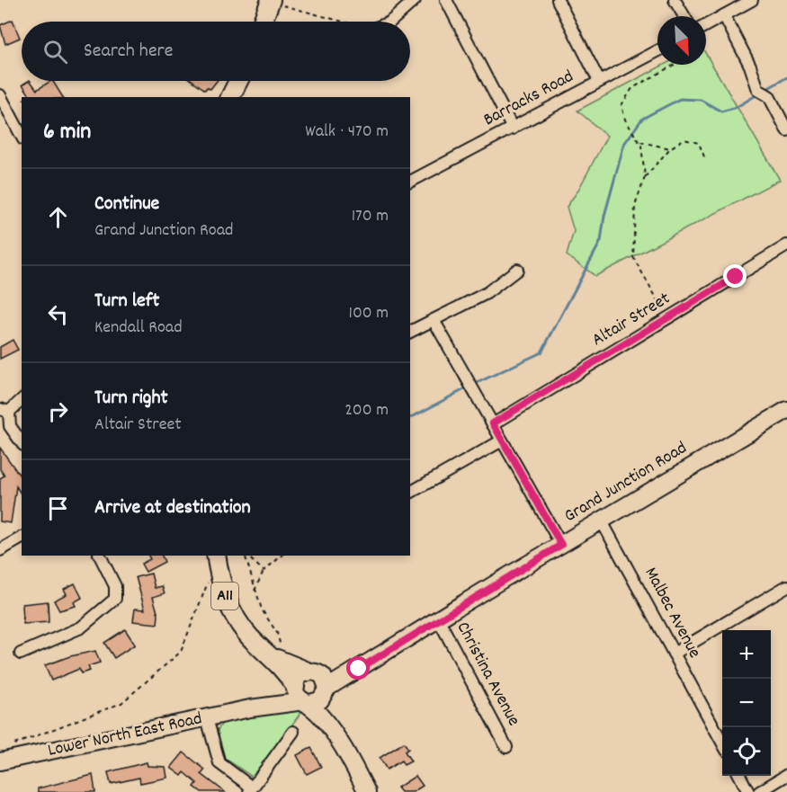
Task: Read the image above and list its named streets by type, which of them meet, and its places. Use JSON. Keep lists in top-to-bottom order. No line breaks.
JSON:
{"streets":{"main road":["Grand Junction Road","A11","Lower North East Road"],"street":["Barracks Road","Altair Street","Malbec Avenue","Christina Avenue"]},"crossings":[["Grand Junction Road","A11"],["Grand Junction Road","Malbec Avenue"],["Grand Junction Road","Christina Avenue"],["A11","Lower North East Road"]],"north":"bottom right","page":{"search":"Search here","heading":["6 min","Walk · 470 m"],"list":[["Continue","Grand Junction Road","170 m"],["Turn left","Kendall Road","100 m"],["Turn right","Altair Street","200 m"],"Arrive at destination"],"map_buttons":["+","−"]}}
